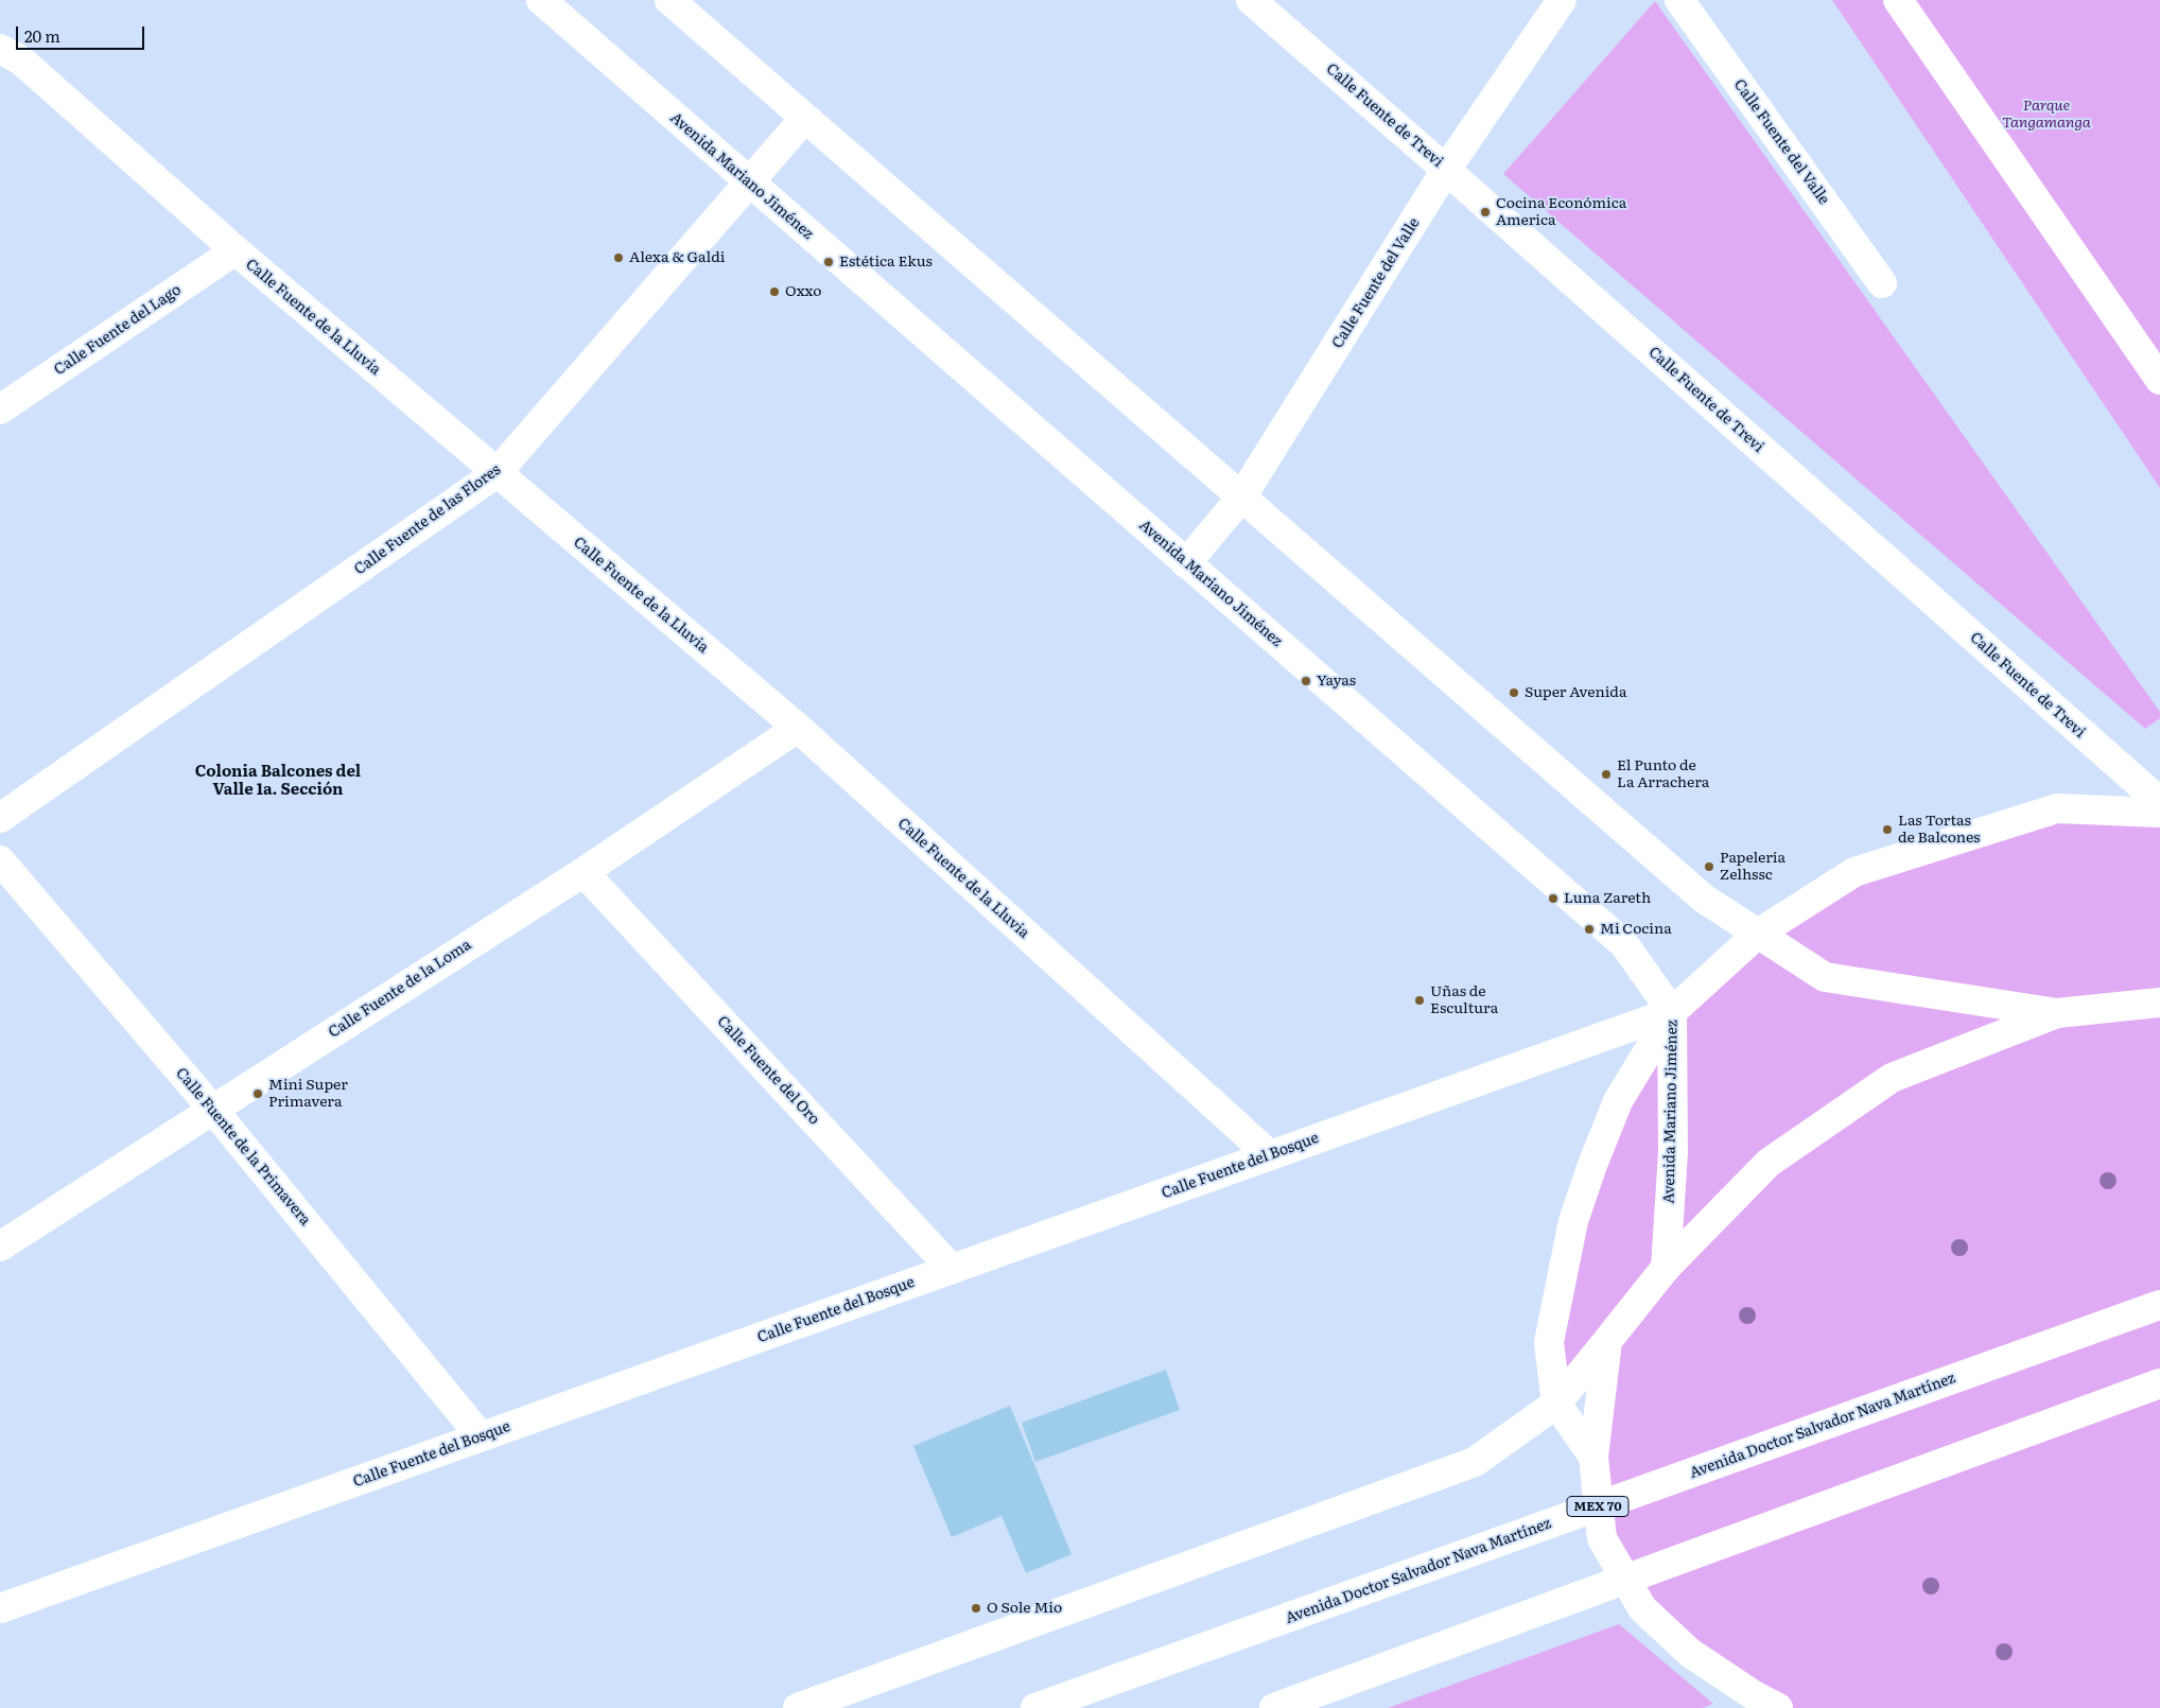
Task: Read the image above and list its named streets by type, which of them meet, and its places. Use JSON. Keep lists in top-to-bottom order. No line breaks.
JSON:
{"streets":{"main road":["Calle Fuente de Trevi","Calle Fuente del Valle","Avenida Mariano Jiménez","Calle Fuente de la Lluvia","Calle Fuente del Lago","Calle Fuente de las Flores","Calle Fuente de la Loma","Calle Fuente del Oro","Calle Fuente de la Primavera","Calle Fuente del Bosque","Avenida Doctor Salvador Nava Martínez","MEX 70"]},"crossings":[["Calle Fuente de Trevi","Calle Fuente del Valle"],["Calle Fuente del Valle","Avenida Mariano Jiménez"],["Avenida Mariano Jiménez","Calle Fuente de las Flores"],["Avenida Mariano Jiménez","Calle Fuente del Bosque"],["Calle Fuente de la Lluvia","Calle Fuente del Lago"],["Calle Fuente de la Lluvia","Calle Fuente de las Flores"],["Calle Fuente de la Lluvia","Calle Fuente de la Loma"],["Calle Fuente de la Lluvia","Calle Fuente del Bosque"],["Calle Fuente de la Loma","Calle Fuente del Oro"],["Calle Fuente de la Loma","Calle Fuente de la Primavera"],["Calle Fuente del Oro","Calle Fuente del Bosque"],["Calle Fuente de la Primavera","Calle Fuente del Bosque"]],"districts":["Colonia Balcones del Valle 1a. Sección"],"parks":["Parque Tangamanga"],"places":["Cocina Económica America","Alexa & Galdi","Estética Ekus","Oxxo","Yayas","Super Avenida","El Punto de La Arrachera","Las Tortas de Balcones","Papelería Zelhssc","Luna Zareth","Mi Cocina","Uñas de Escultura","Mini Super Primavera","O Sole Mio"],"scale_bar":"20 m"}
